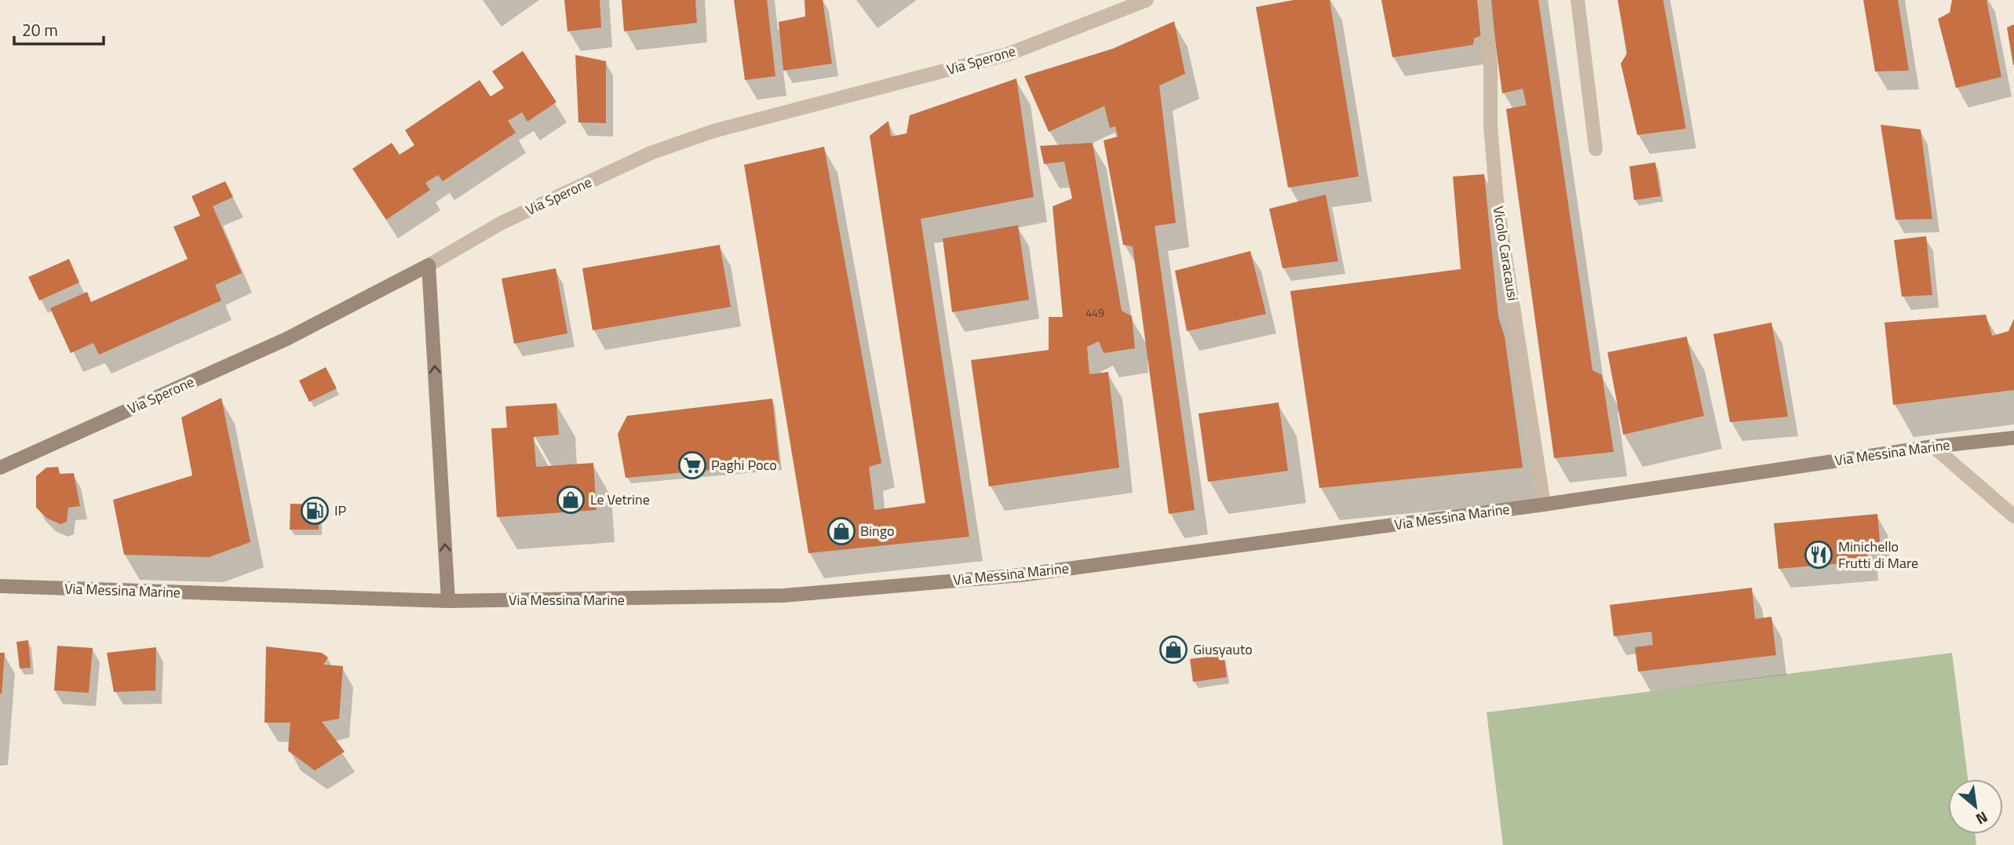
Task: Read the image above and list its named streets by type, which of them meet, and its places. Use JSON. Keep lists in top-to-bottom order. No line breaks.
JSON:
{"streets":{"main road":["Via Sperone","Via Messina Marine"],"street":["Vicolo Caracausi"]},"crossings":[["Vicolo Caracausi","Via Messina Marine"]],"places":{"supermarket":["Paghi Poco"],"shop":["Le Vetrine","Bingo","Giusyauto"],"fuel station":["IP"],"restaurant":["Minichello Frutti di Mare"]},"house_numbers":["449"],"scale_bar":"20 m","north":"bottom right"}
